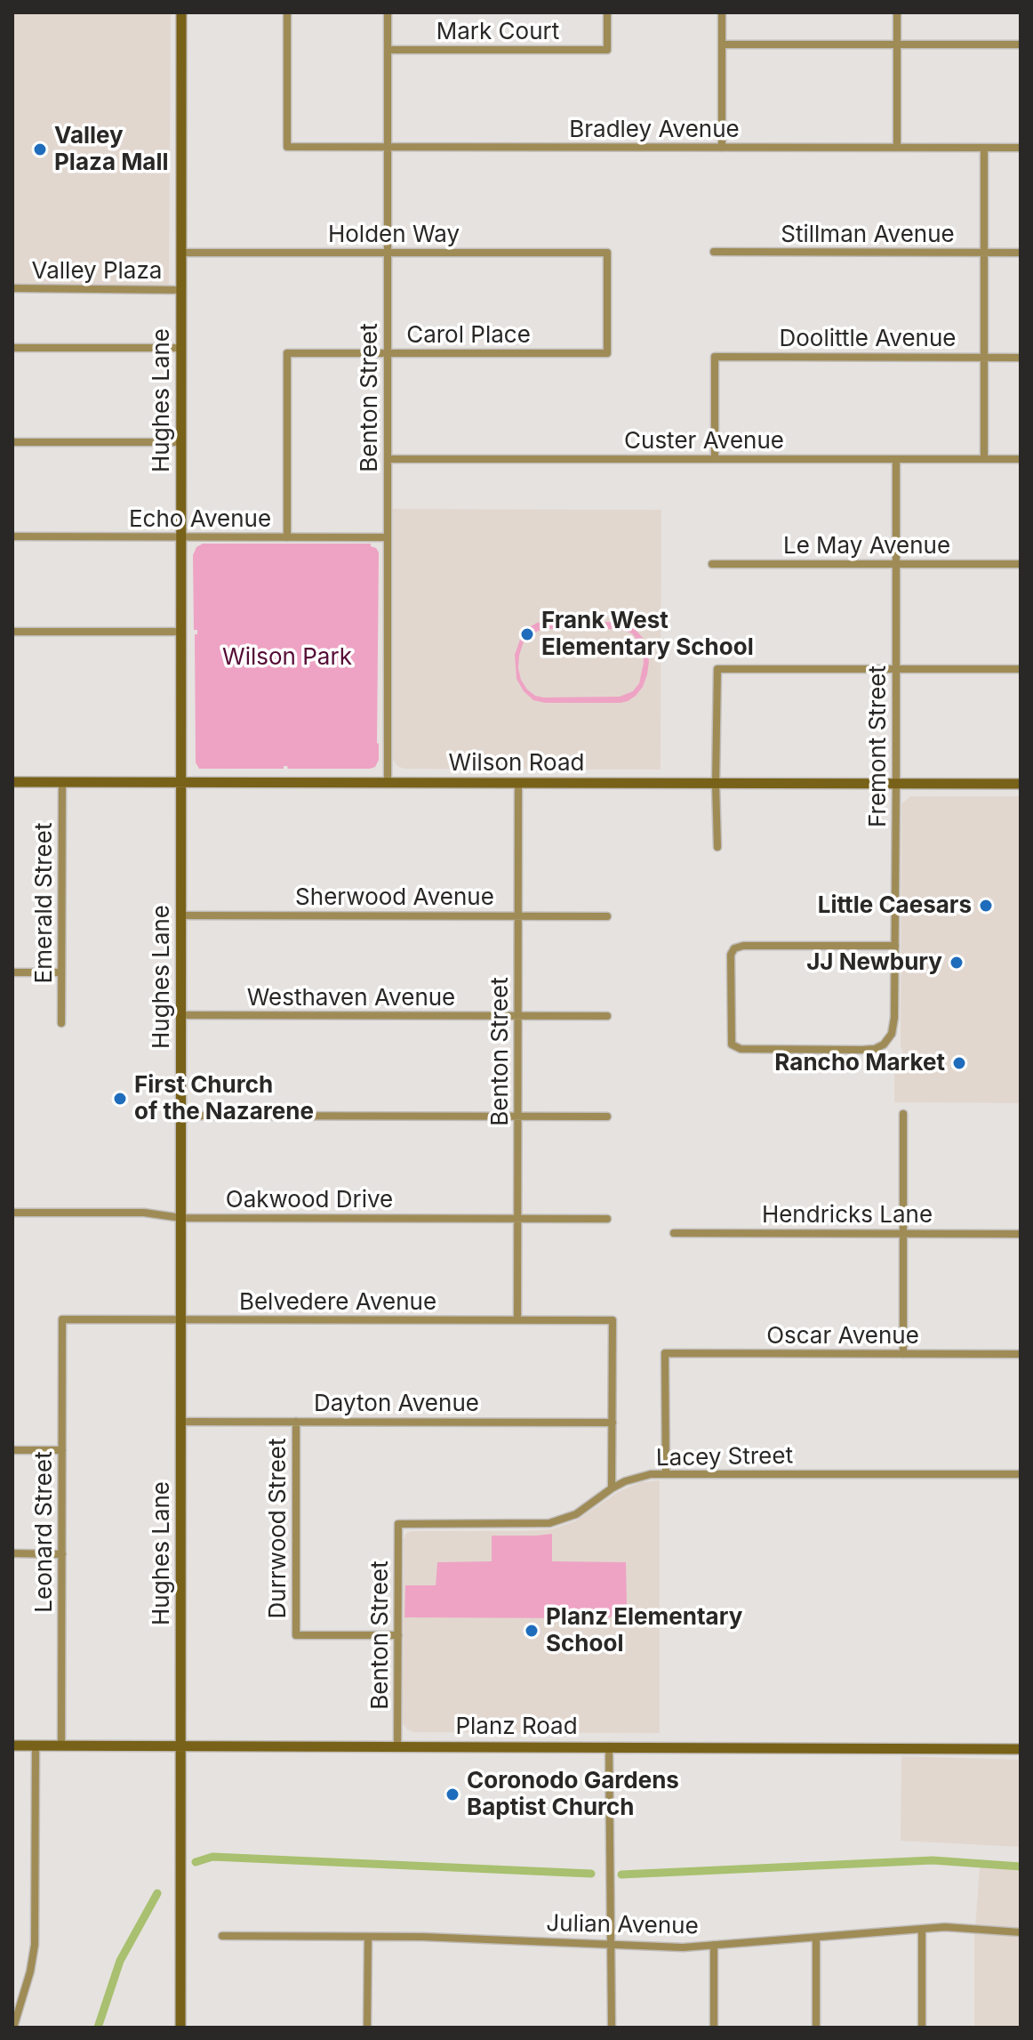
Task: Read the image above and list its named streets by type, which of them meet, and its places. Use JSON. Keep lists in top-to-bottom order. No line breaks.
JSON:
{"streets":{"street":["Mark Court","Bradley Avenue","Holden Way","Stillman Avenue","Valley Plaza","Carol Place","Doolittle Avenue","Benton Street","Hughes Lane","Custer Avenue","Echo Avenue","Le May Avenue","Fremont Street","Wilson Road","Sherwood Avenue","Emerald Street","Westhaven Avenue","Oakwood Drive","Hendricks Lane","Belvedere Avenue","Oscar Avenue","Dayton Avenue","Lacey Street","Durrwood Street","Leonard Street","Planz Road","Julian Avenue"]},"crossings":[["Mark Court","Benton Street"],["Bradley Avenue","Benton Street"],["Holden Way","Carol Place"],["Holden Way","Benton Street"],["Holden Way","Hughes Lane"],["Valley Plaza","Hughes Lane"],["Carol Place","Benton Street"],["Carol Place","Echo Avenue"],["Doolittle Avenue","Custer Avenue"],["Benton Street","Custer Avenue"],["Benton Street","Echo Avenue"],["Benton Street","Wilson Road"],["Benton Street","Sherwood Avenue"],["Benton Street","Westhaven Avenue"],["Benton Street","Oakwood Drive"],["Benton Street","Belvedere Avenue"],["Benton Street","Lacey Street"],["Benton Street","Durrwood Street"],["Benton Street","Planz Road"],["Hughes Lane","Echo Avenue"],["Hughes Lane","Wilson Road"],["Hughes Lane","Sherwood Avenue"],["Hughes Lane","Westhaven Avenue"],["Hughes Lane","Oakwood Drive"],["Hughes Lane","Belvedere Avenue"],["Hughes Lane","Dayton Avenue"],["Hughes Lane","Planz Road"],["Custer Avenue","Fremont Street"],["Le May Avenue","Fremont Street"],["Fremont Street","Wilson Road"],["Wilson Road","Emerald Street"],["Belvedere Avenue","Dayton Avenue"],["Belvedere Avenue","Leonard Street"],["Oscar Avenue","Lacey Street"],["Dayton Avenue","Durrwood Street"],["Leonard Street","Planz Road"]],"parks":["Wilson Park"],"places":["Valley Plaza Mall","Frank West Elementary School","Little Caesars","JJ Newbury","Rancho Market","First Church of the Nazarene","Planz Elementary School","Coronodo Gardens Baptist Church"]}
